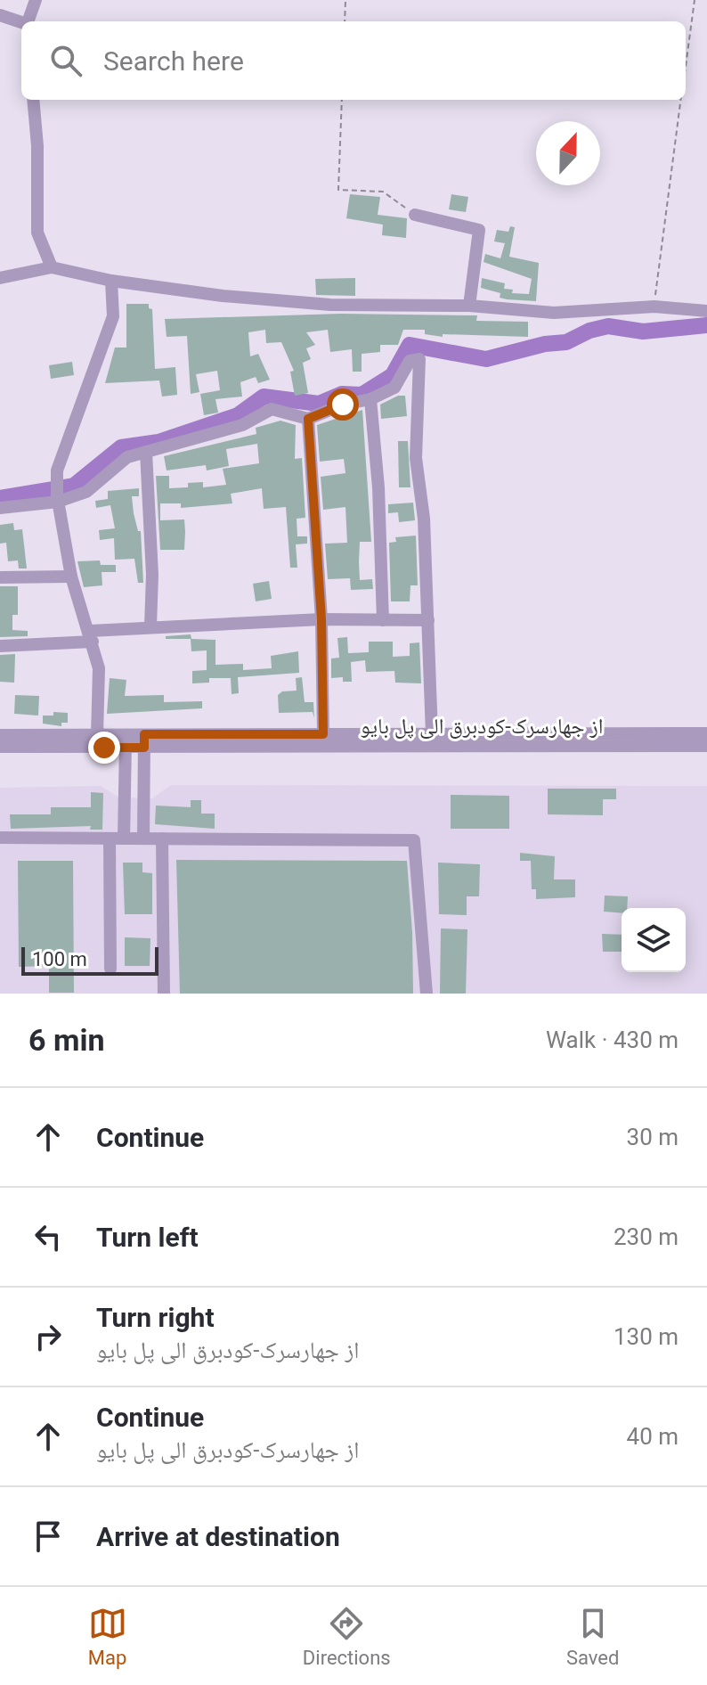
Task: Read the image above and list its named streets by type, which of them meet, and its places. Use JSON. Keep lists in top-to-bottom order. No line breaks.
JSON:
{"streets":{"street":["از جهارسرک-کودبرق الی پل بایو"]},"scale_bar":"100 m","north":"top","page":{"search":"Search here","scale":"100 m","heading":["6 min","Walk · 430 m"],"list":[["Continue","30 m"],["Turn left","230 m"],["Turn right","از جهارسرک-کودبرق الی پل بایو","130 m"],["Continue","از جهارسرک-کودبرق الی پل بایو","40 m"],"Arrive at destination"],"nav":["Map","Directions","Saved"]}}
